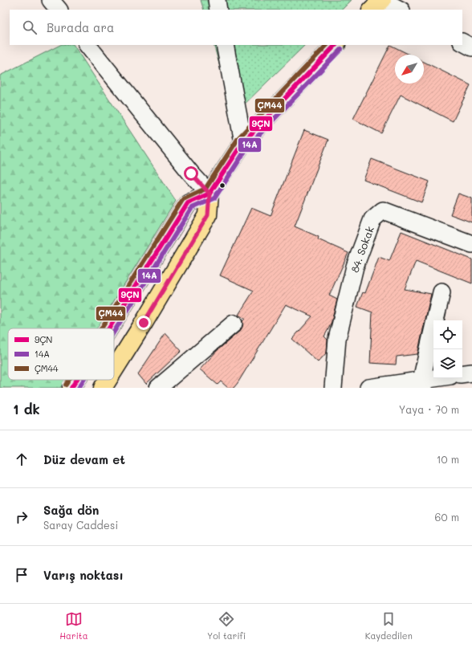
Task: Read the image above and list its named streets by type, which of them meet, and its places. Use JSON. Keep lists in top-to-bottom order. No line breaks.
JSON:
{"streets":{"street":["84. Sokak"]},"lines":["transit line 9ÇN","transit line ÇM44","transit line 14A"],"legend":["9ÇN","14A","ÇM44"],"north":"bottom left","page":{"search":"Burada ara","heading":["1 dk","Yaya · 70 m"],"list":[["Düz devam et","10 m"],["Sağa dön","Saray Caddesi","60 m"],"Varış noktası"],"nav":["Harita","Yol tarifi","Kaydedilen"]}}
